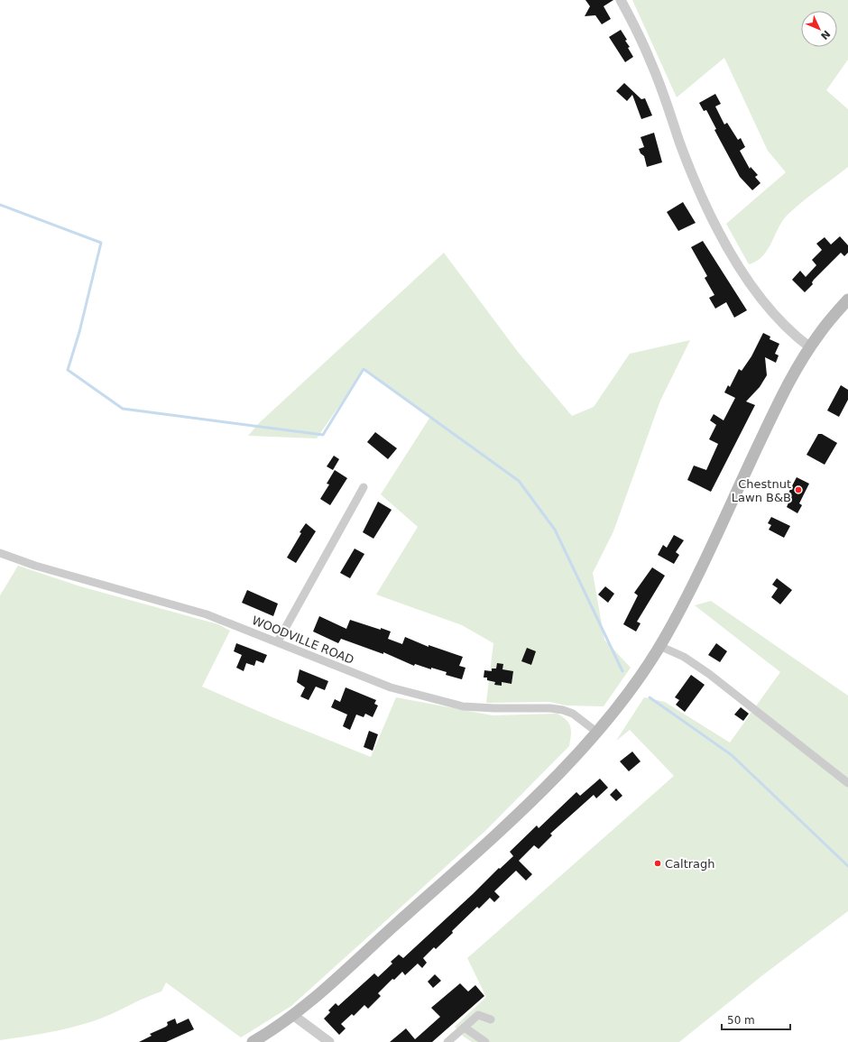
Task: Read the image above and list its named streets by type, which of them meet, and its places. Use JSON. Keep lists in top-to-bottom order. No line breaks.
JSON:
{"streets":{"street":["WOODVILLE ROAD"]},"places":["Chestnut Lawn B&B","Caltragh"],"scale_bar":"50 m","north":"bottom right"}
